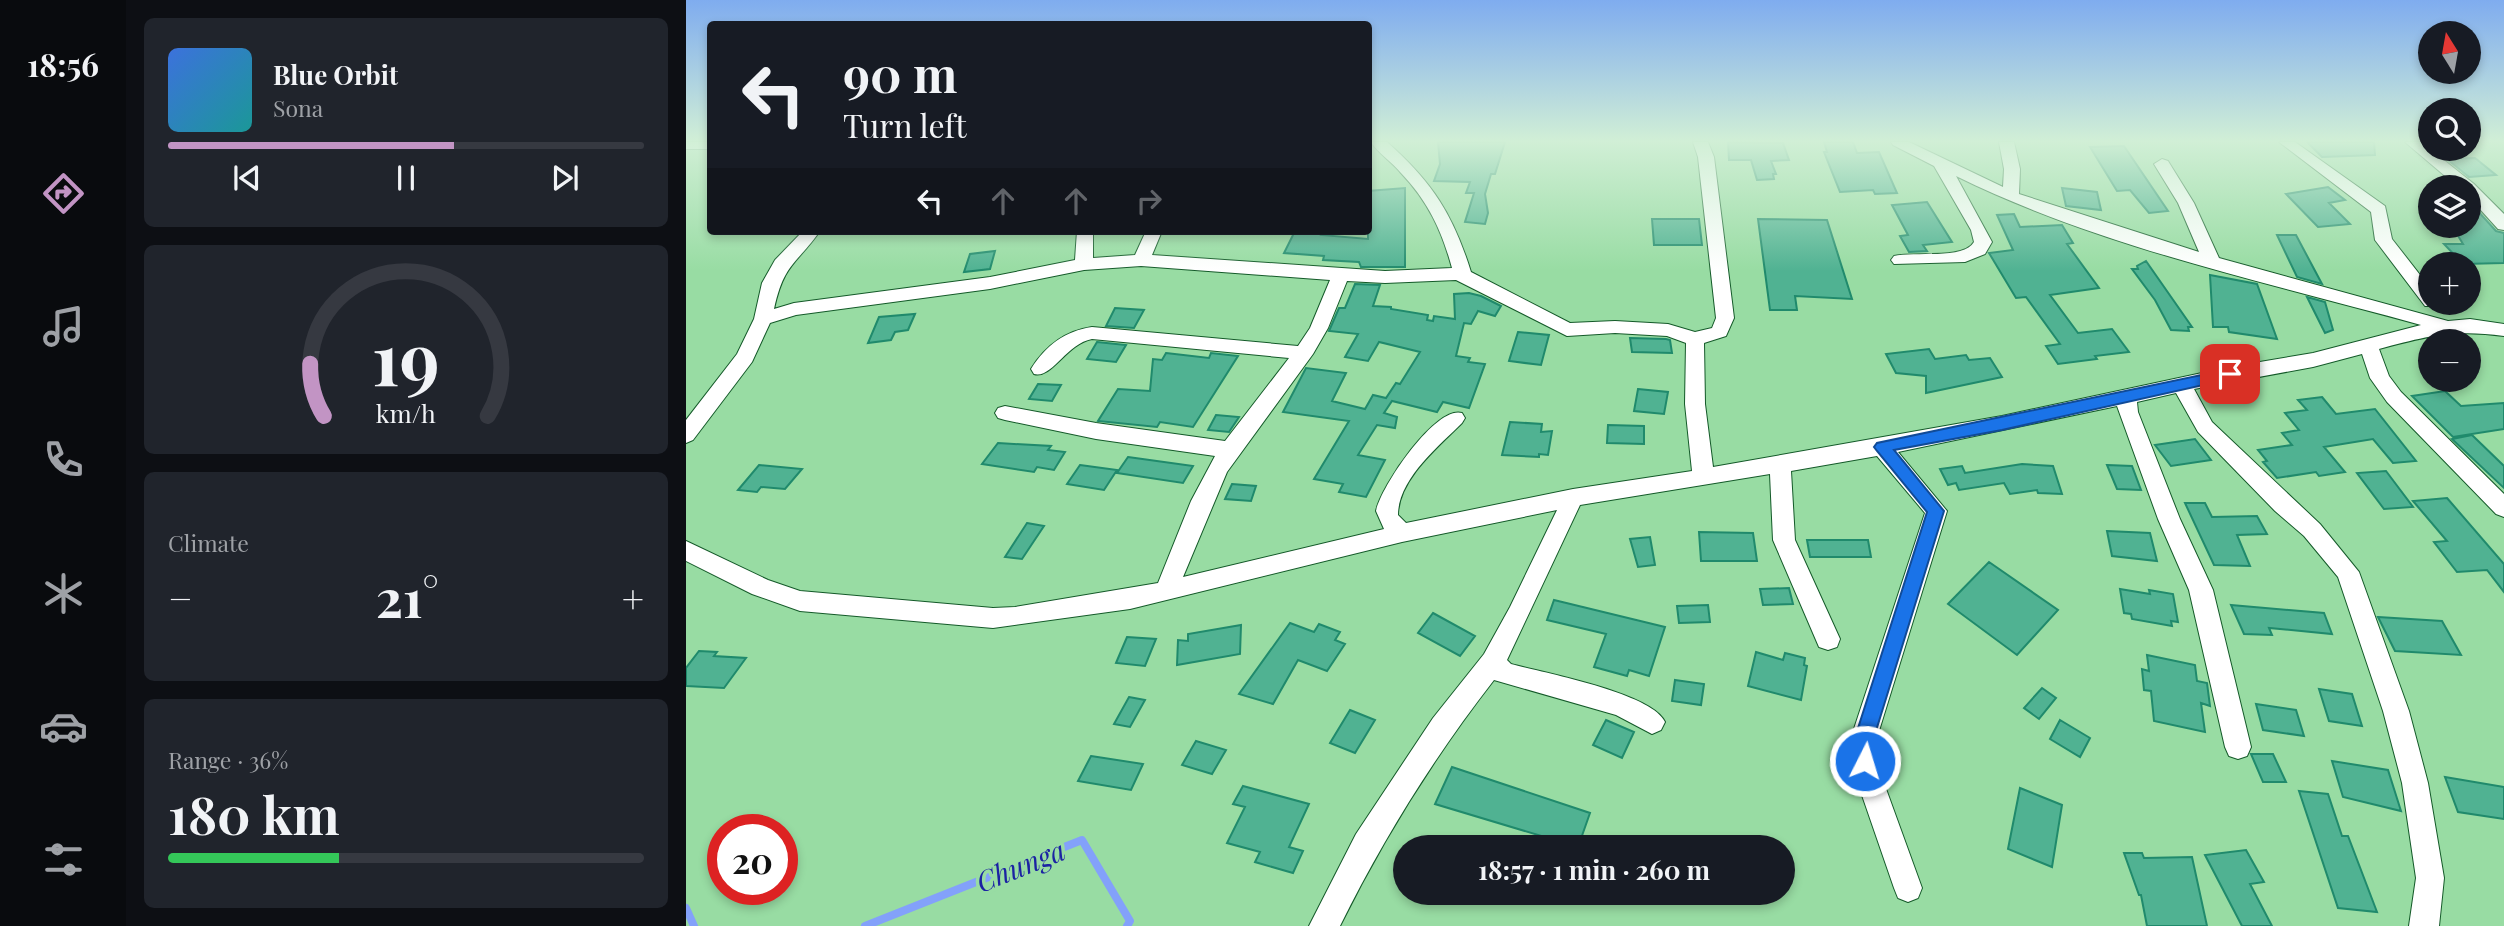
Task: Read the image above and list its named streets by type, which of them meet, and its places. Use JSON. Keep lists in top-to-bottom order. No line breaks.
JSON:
{"water":["Chunga"],"north":"top","page":{"tabs":"18:56","map_buttons":["+","−"],"turn":["90 m","Turn left"],"song":["Blue Orbit","Sona"],"tile":["Climate",["Range · 36%","180 km"]],"heat":["−","21°","+"],"limit":"20","trip":"18:57 · 1 min · 260 m","gauge":["19","km/h"]}}
